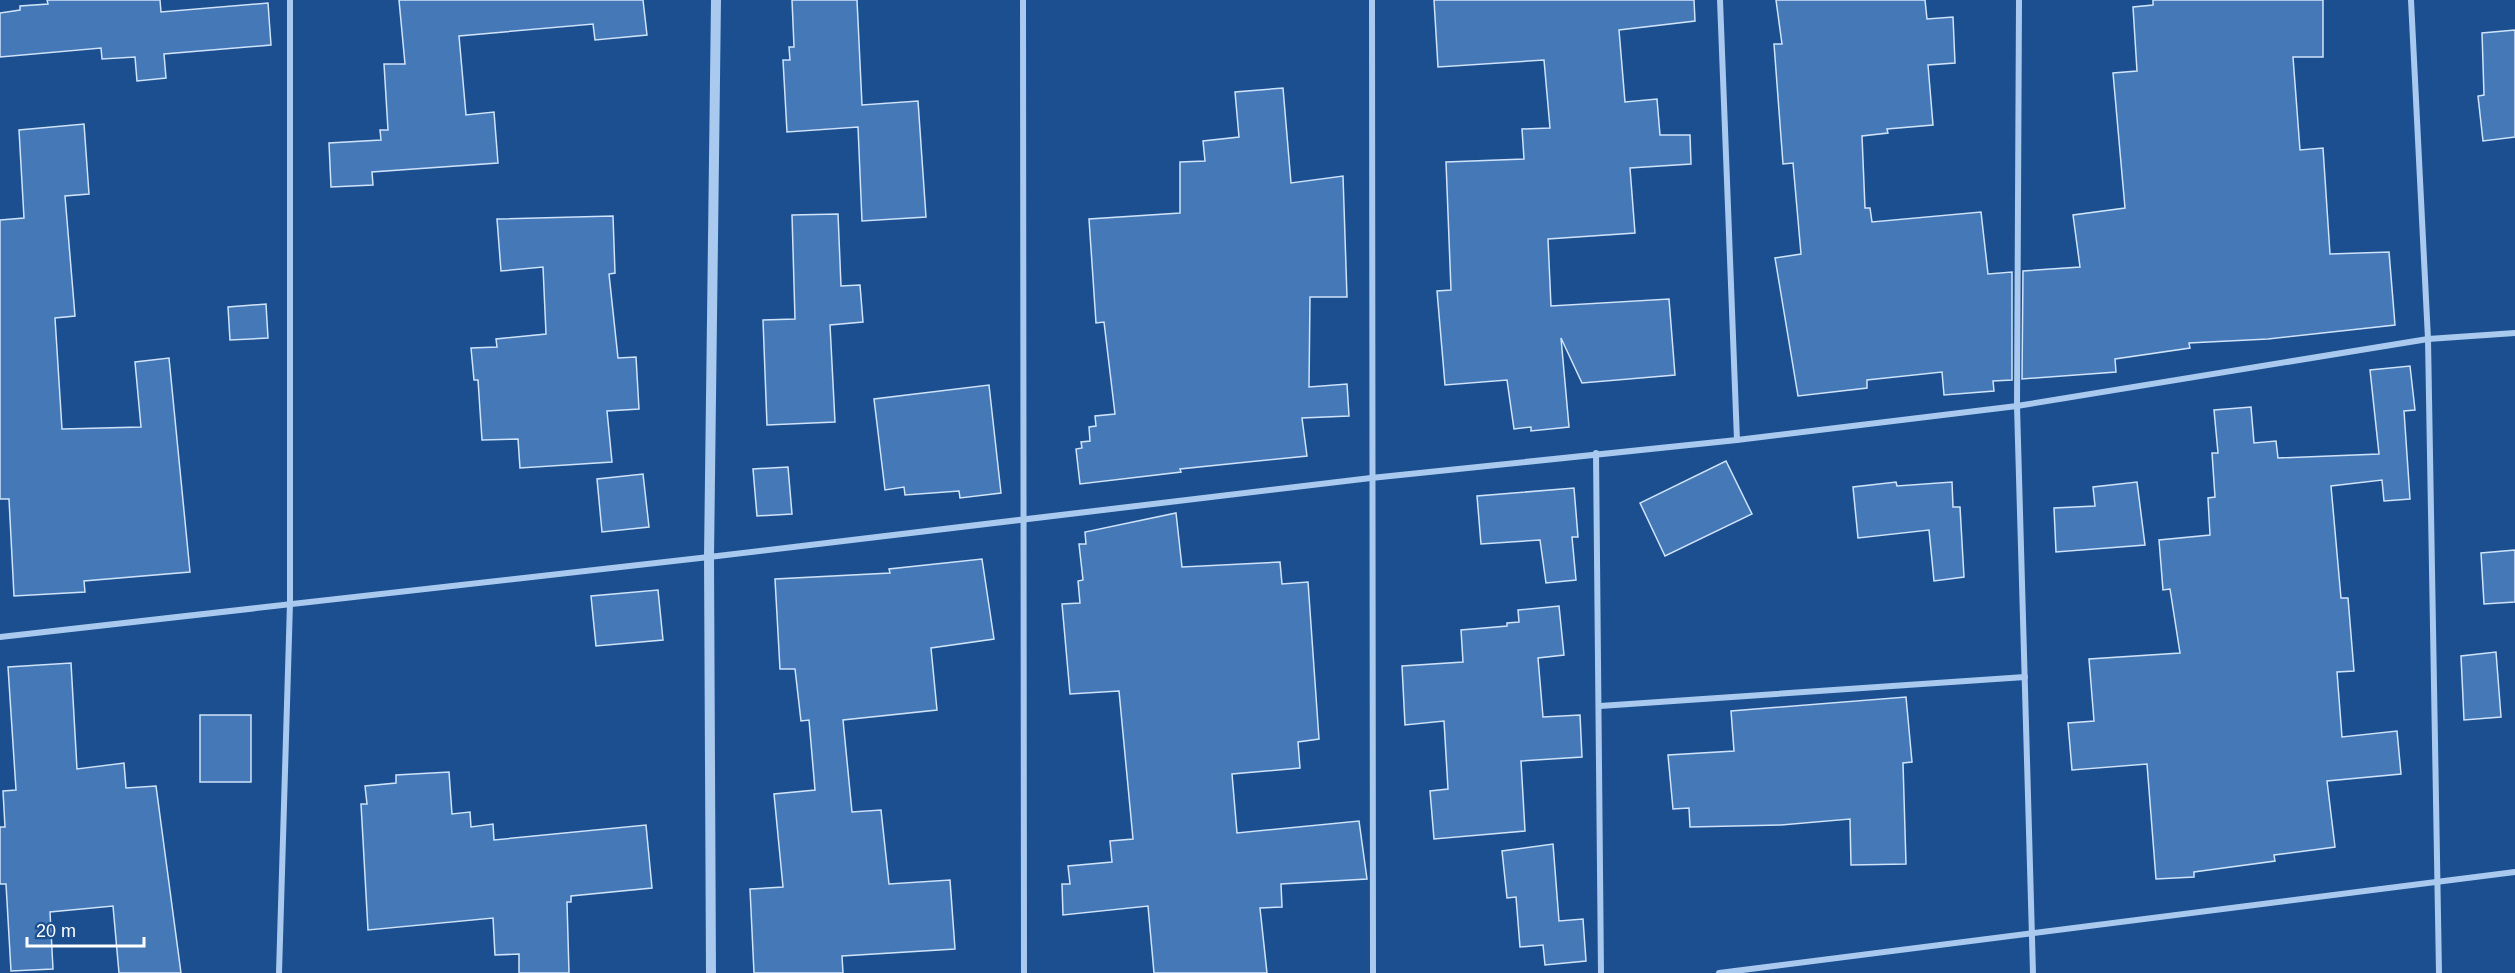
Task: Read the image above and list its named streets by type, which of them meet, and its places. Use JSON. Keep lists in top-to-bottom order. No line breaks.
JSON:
{"scale_bar":"20 m"}
